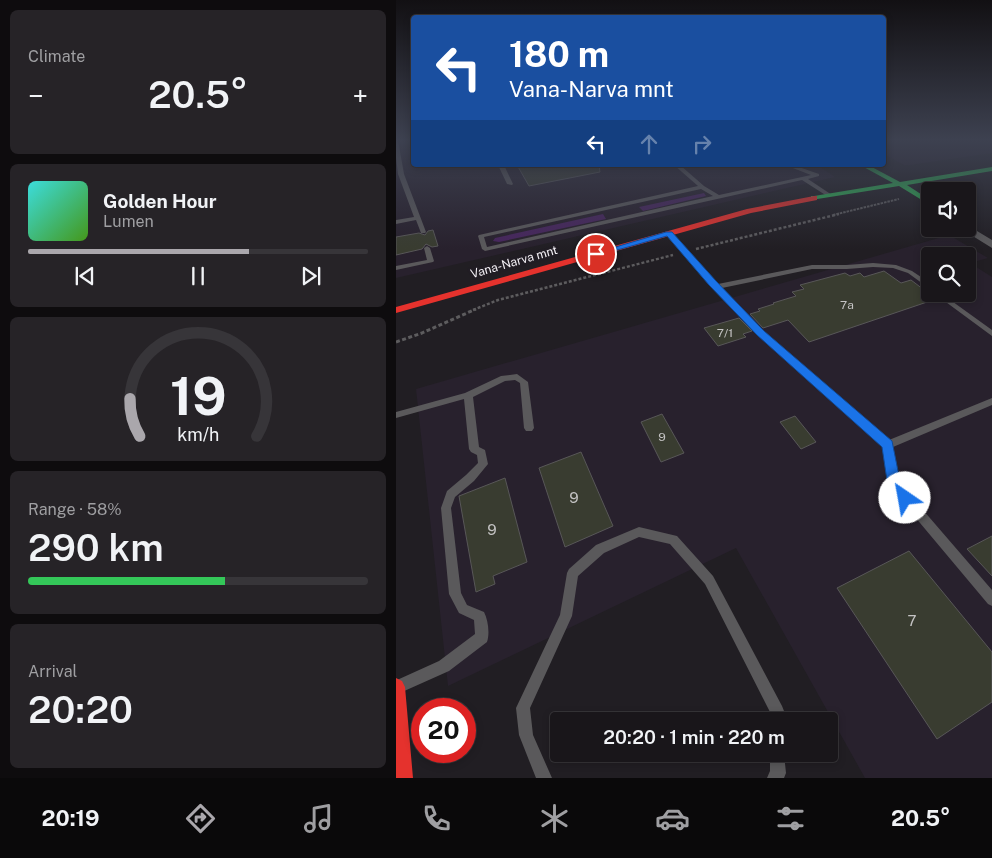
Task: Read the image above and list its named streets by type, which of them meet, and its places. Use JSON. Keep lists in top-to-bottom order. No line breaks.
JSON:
{"streets":{"main road":["Vana-Narva mnt"]},"house_numbers":["7a","7/1","9","9","9","7"],"page":{"tile":["Climate",["Range · 58%","290 km"],["Arrival","20:20"]],"turn":["180 m","Vana-Narva mnt"],"heat":["−","20.5°","+"],"song":["Golden Hour","Lumen"],"limit":"20","trip":"20:20 · 1 min · 220 m","tabs":["20:19","20.5°"],"gauge":["19","km/h"]}}
